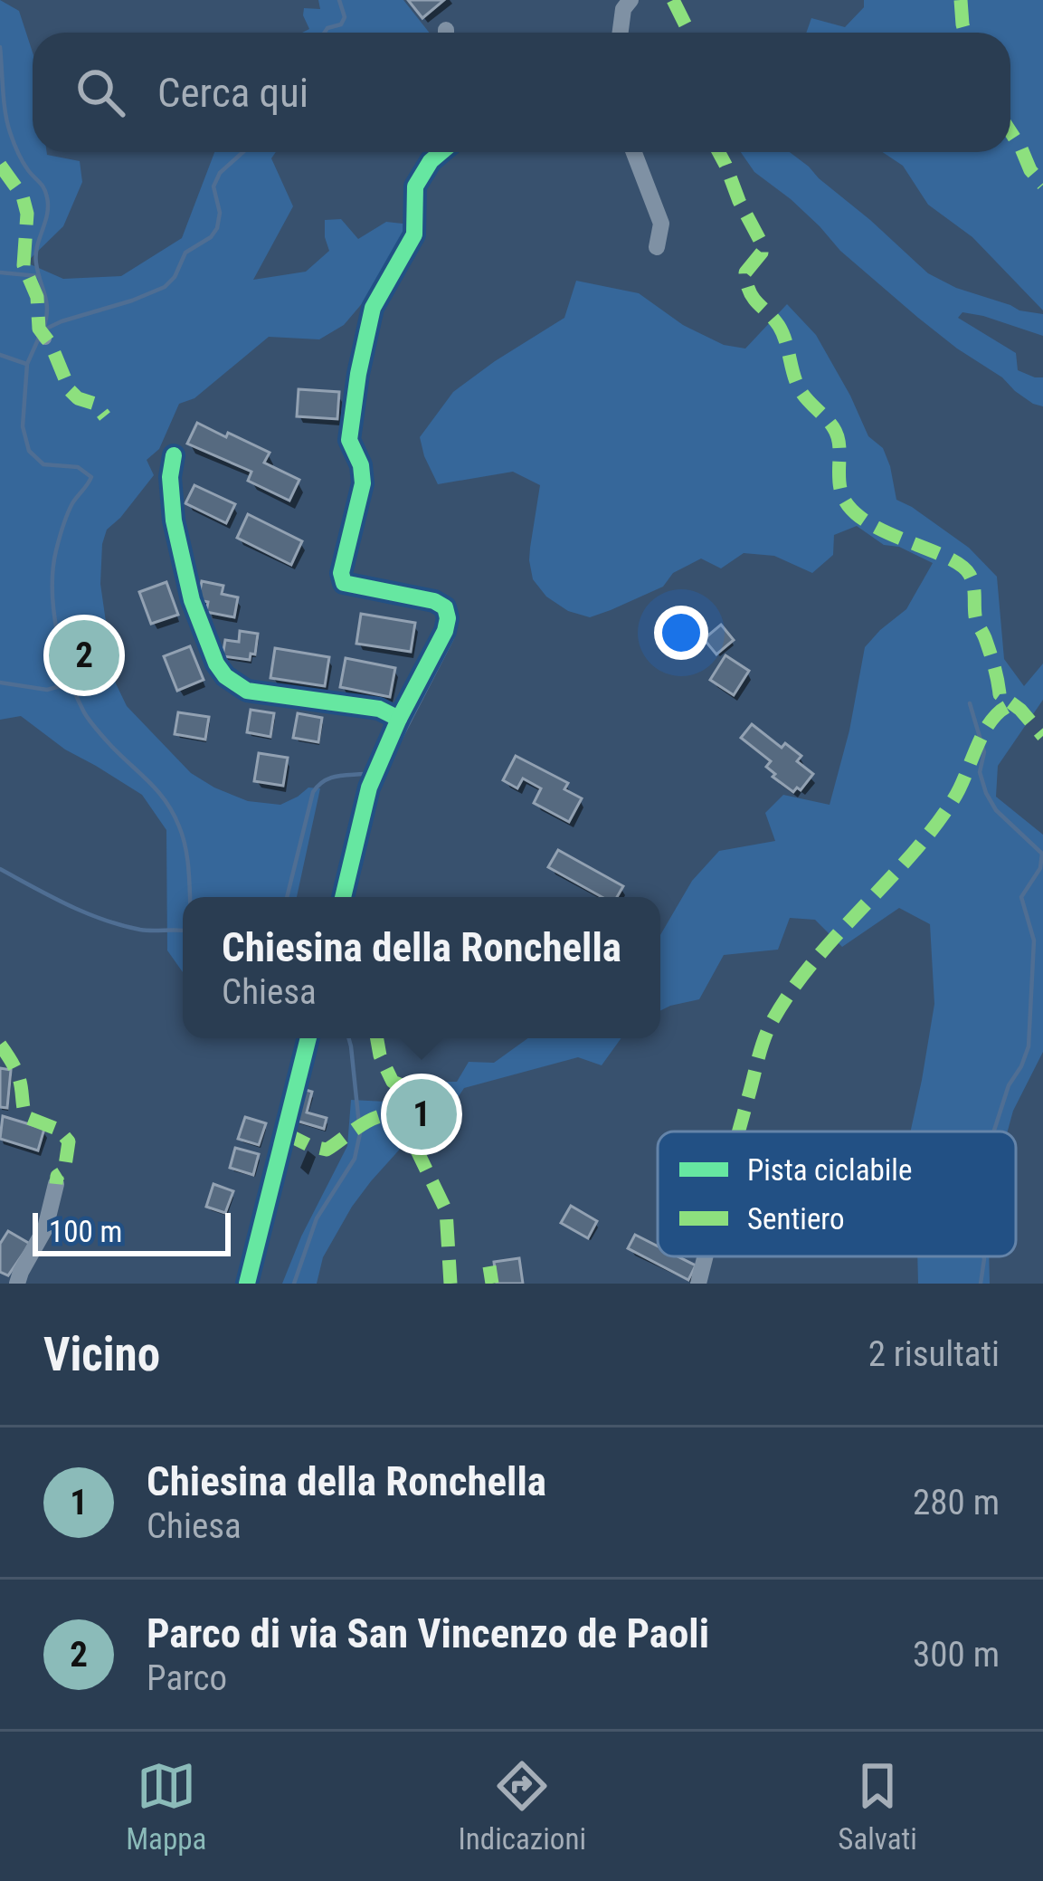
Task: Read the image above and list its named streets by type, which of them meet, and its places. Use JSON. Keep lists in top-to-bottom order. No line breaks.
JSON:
{"legend":["Pista ciclabile","Sentiero"],"scale_bar":"100 m","page":{"search":"Cerca qui","pins":["2","1"],"popup":["Chiesina della Ronchella","Chiesa"],"scale":"100 m","heading":["Vicino","2 risultati"],"list":[{"mark":"1","name":"Chiesina della Ronchella","note":"Chiesa","value":"280 m"},{"mark":"2","name":"Parco di via San Vincenzo de Paoli","note":"Parco","value":"300 m"}],"nav":["Mappa","Indicazioni","Salvati"]}}
